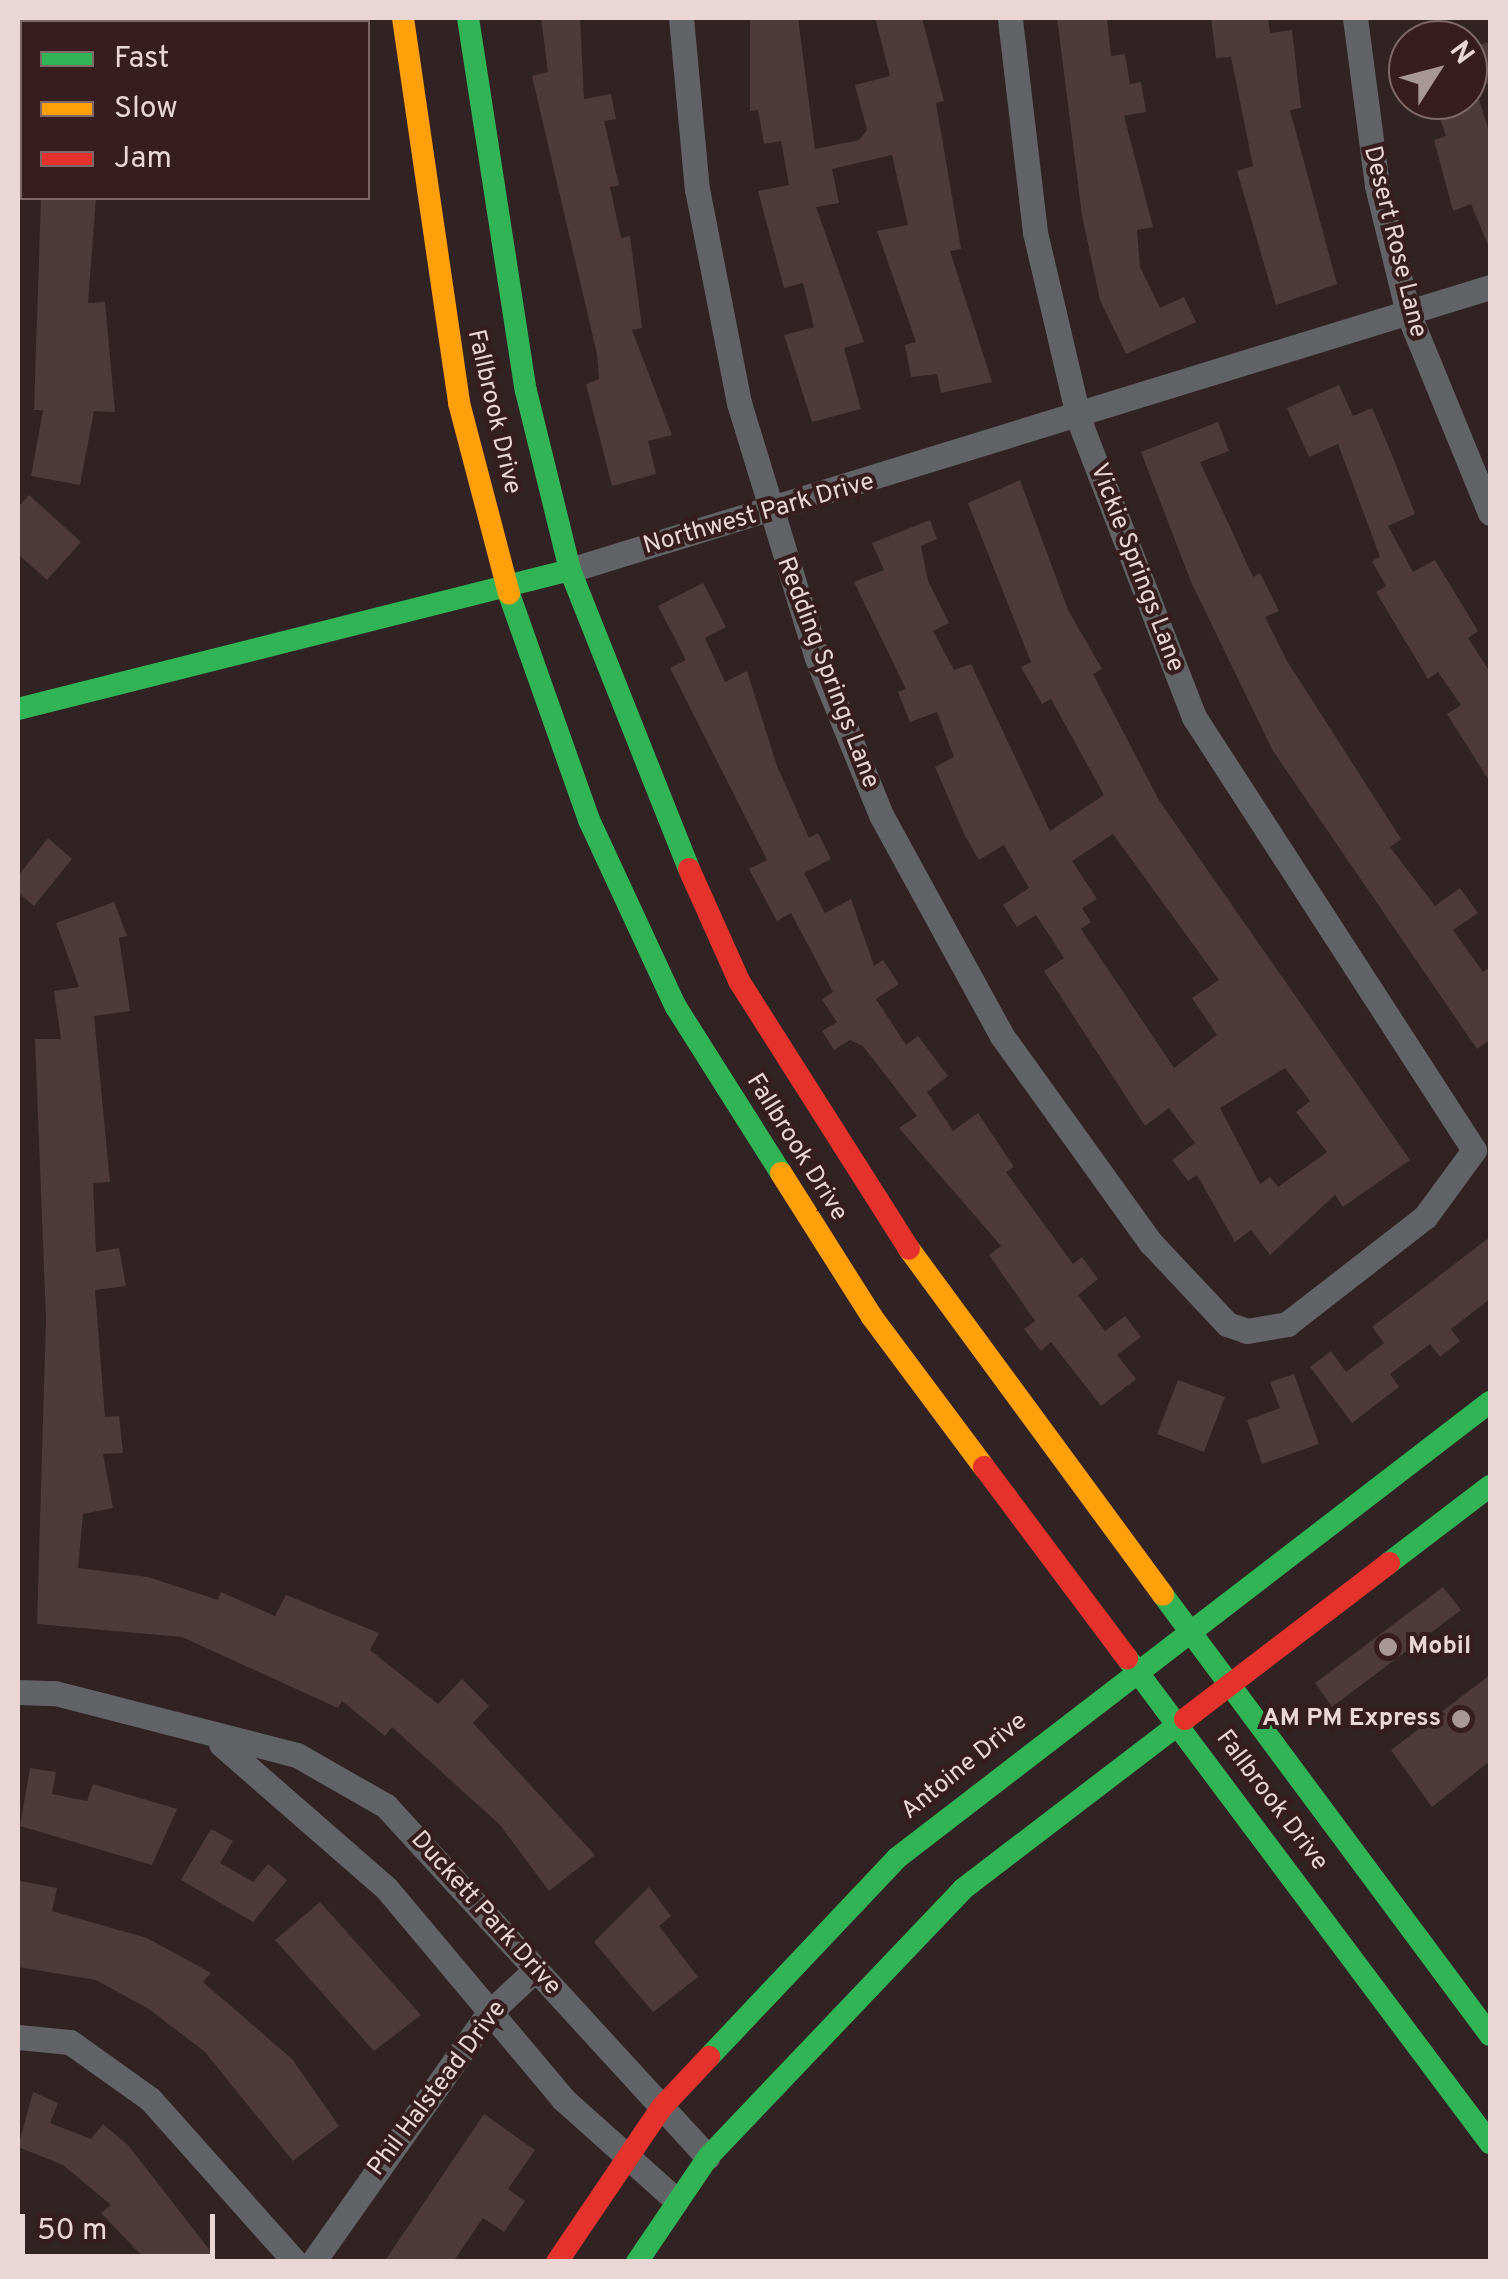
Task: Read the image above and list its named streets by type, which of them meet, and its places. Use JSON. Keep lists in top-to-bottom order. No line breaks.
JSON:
{"streets":{"main road":["Fallbrook Drive","Northwest Park Drive","Antoine Drive"],"street":["Desert Rose Lane","Vickie Springs Lane","Redding Springs Lane","Duckett Park Drive","Phil Halstead Drive"]},"crossings":[["Desert Rose Lane","Northwest Park Drive"],["Fallbrook Drive","Northwest Park Drive"],["Fallbrook Drive","Antoine Drive"],["Northwest Park Drive","Vickie Springs Lane"],["Northwest Park Drive","Redding Springs Lane"],["Vickie Springs Lane","Redding Springs Lane"],["Antoine Drive","Duckett Park Drive"],["Duckett Park Drive","Phil Halstead Drive"]],"places":["Mobil","AM PM Express"],"legend":["Fast","Slow","Jam"],"scale_bar":"50 m","north":"top right"}
